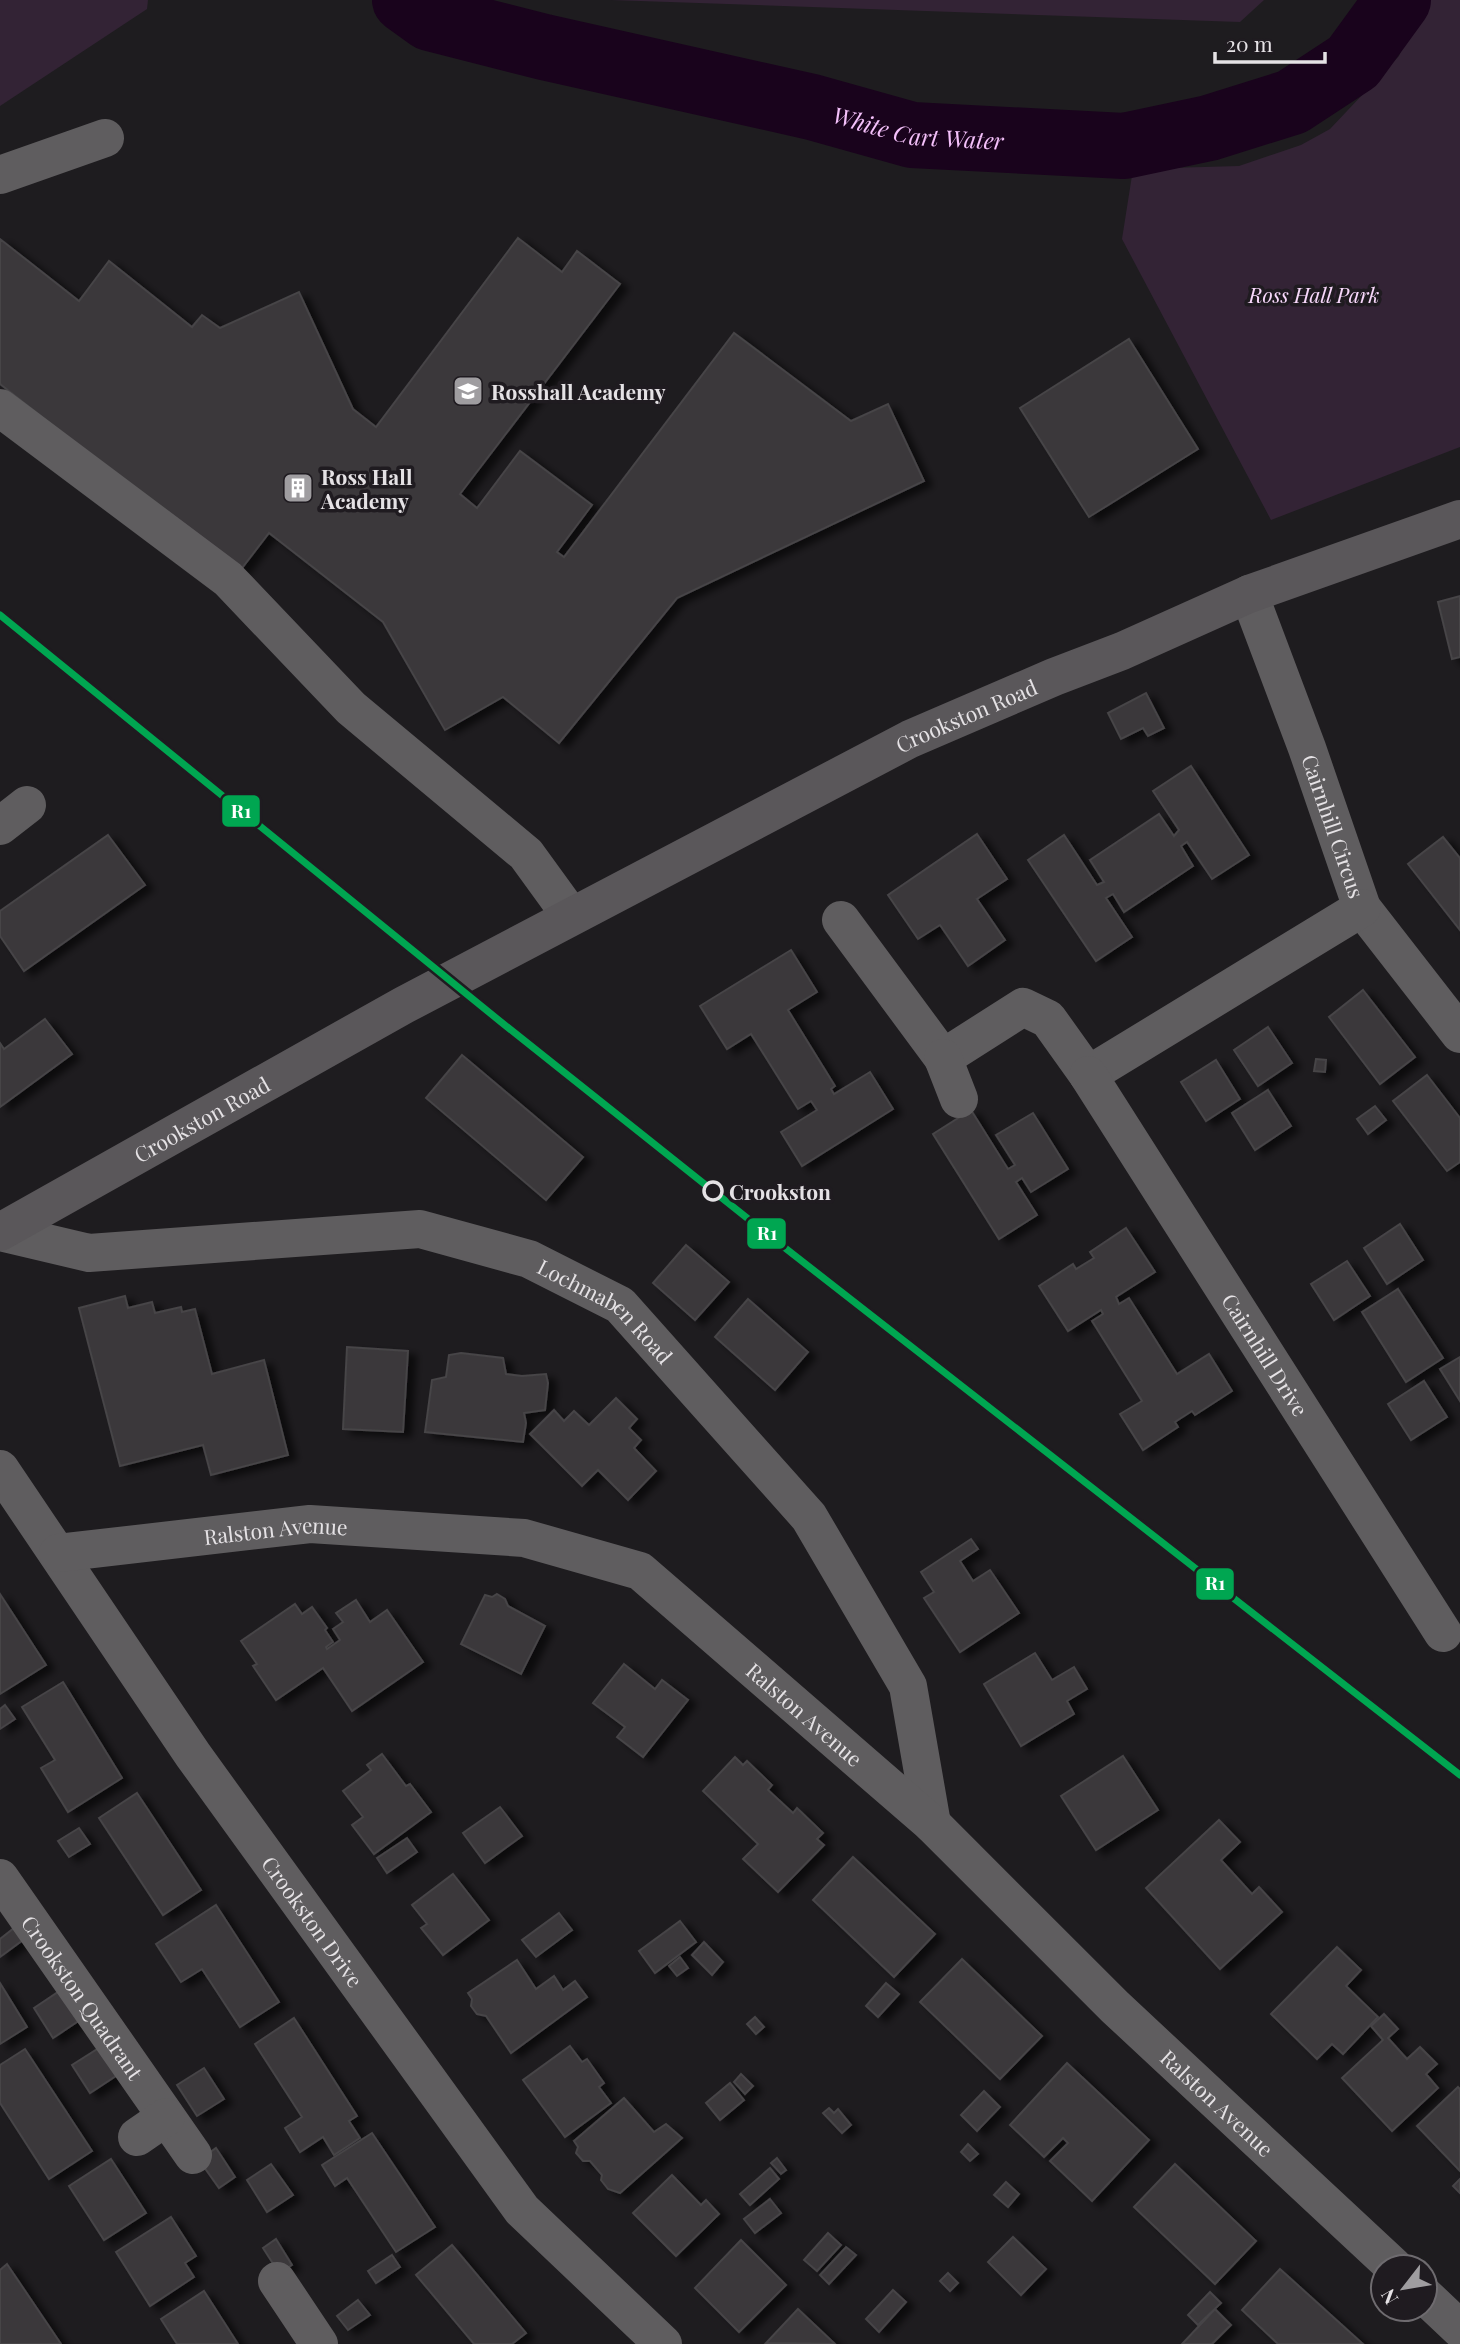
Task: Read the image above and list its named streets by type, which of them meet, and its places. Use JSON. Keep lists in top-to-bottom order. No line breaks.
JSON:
{"streets":{"main road":["Crookston Road"],"street":["Cairnhill Circus","Lochmaben Road","Cairnhill Drive","Ralston Avenue","Crookston Drive","Crookston Quadrant"]},"crossings":[["Crookston Road","Cairnhill Circus"],["Crookston Road","Lochmaben Road"],["Lochmaben Road","Ralston Avenue"],["Ralston Avenue","Crookston Drive"]],"water":["White Cart Water"],"parks":["Ross Hall Park"],"places":{"school or university":["Rosshall Academy"],"building":["Ross Hall Academy"],"other":["Crookston"]},"lines":["transit line R1"],"scale_bar":"20 m","north":"bottom left"}
